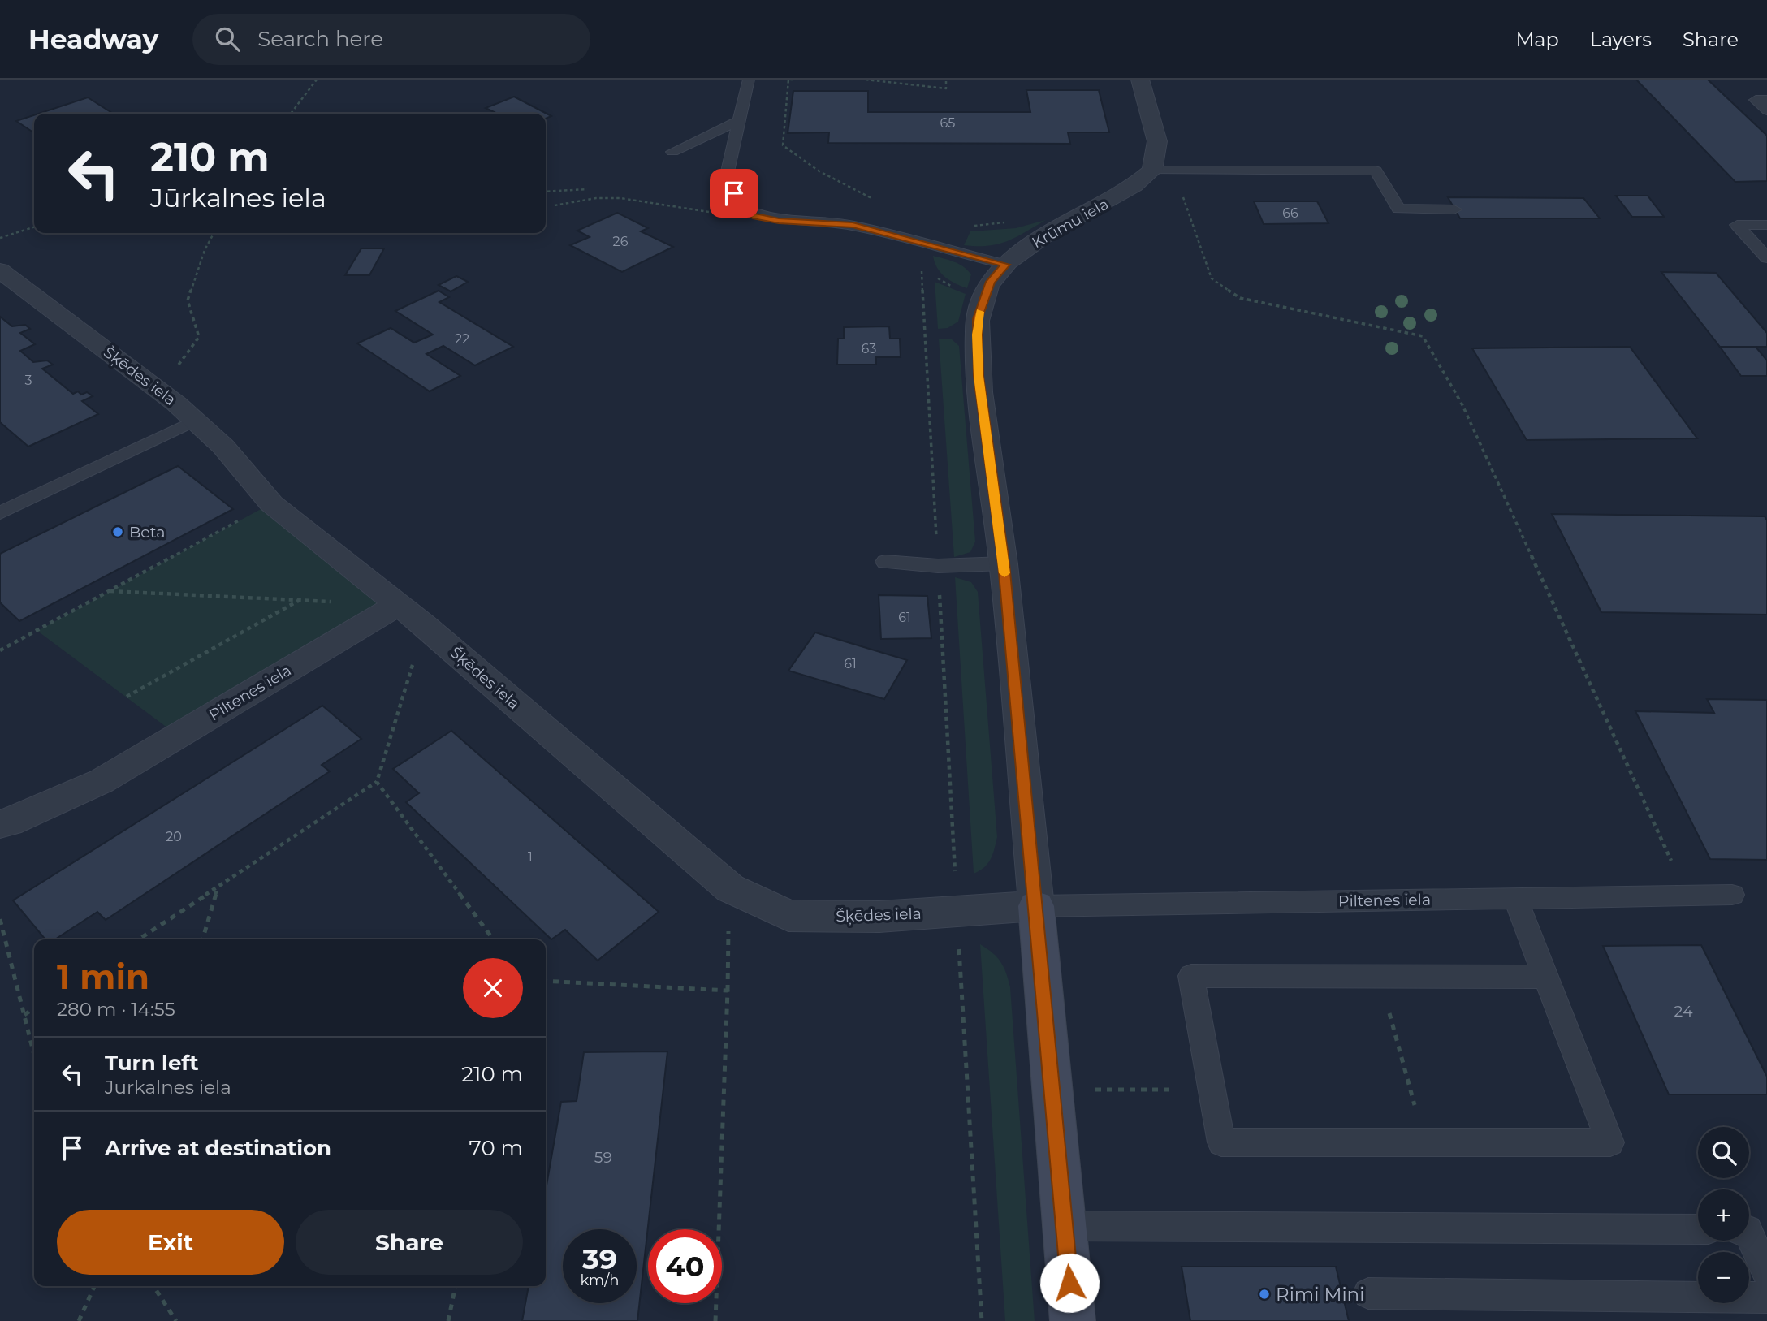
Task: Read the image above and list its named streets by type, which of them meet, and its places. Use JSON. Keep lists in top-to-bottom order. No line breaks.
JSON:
{"streets":{"street":["Krūmu iela","Šķēdes iela","Piltenes iela"]},"crossings":[["Krūmu iela","Šķēdes iela"],["Krūmu iela","Piltenes iela"],["Šķēdes iela","Piltenes iela"]],"places":["Beta","Rimi Mini"],"house_numbers":["65","66","26","22","63","3","61","61","20","1","24","59"],"page":{"header":"Headway","search":"Search here","nav":["Map","Layers","Share"],"turn":["210 m","Jūrkalnes iela"],"heading":["1 min","280 m · 14:55"],"list":[{"name":"Turn left","note":"Jūrkalnes iela","value":"210 m"},{"name":"Arrive at destination","value":"70 m"}],"map_buttons":["+","−"],"buttons":["Exit","Share"],"speed":"39 km/h","limit":"40"}}
